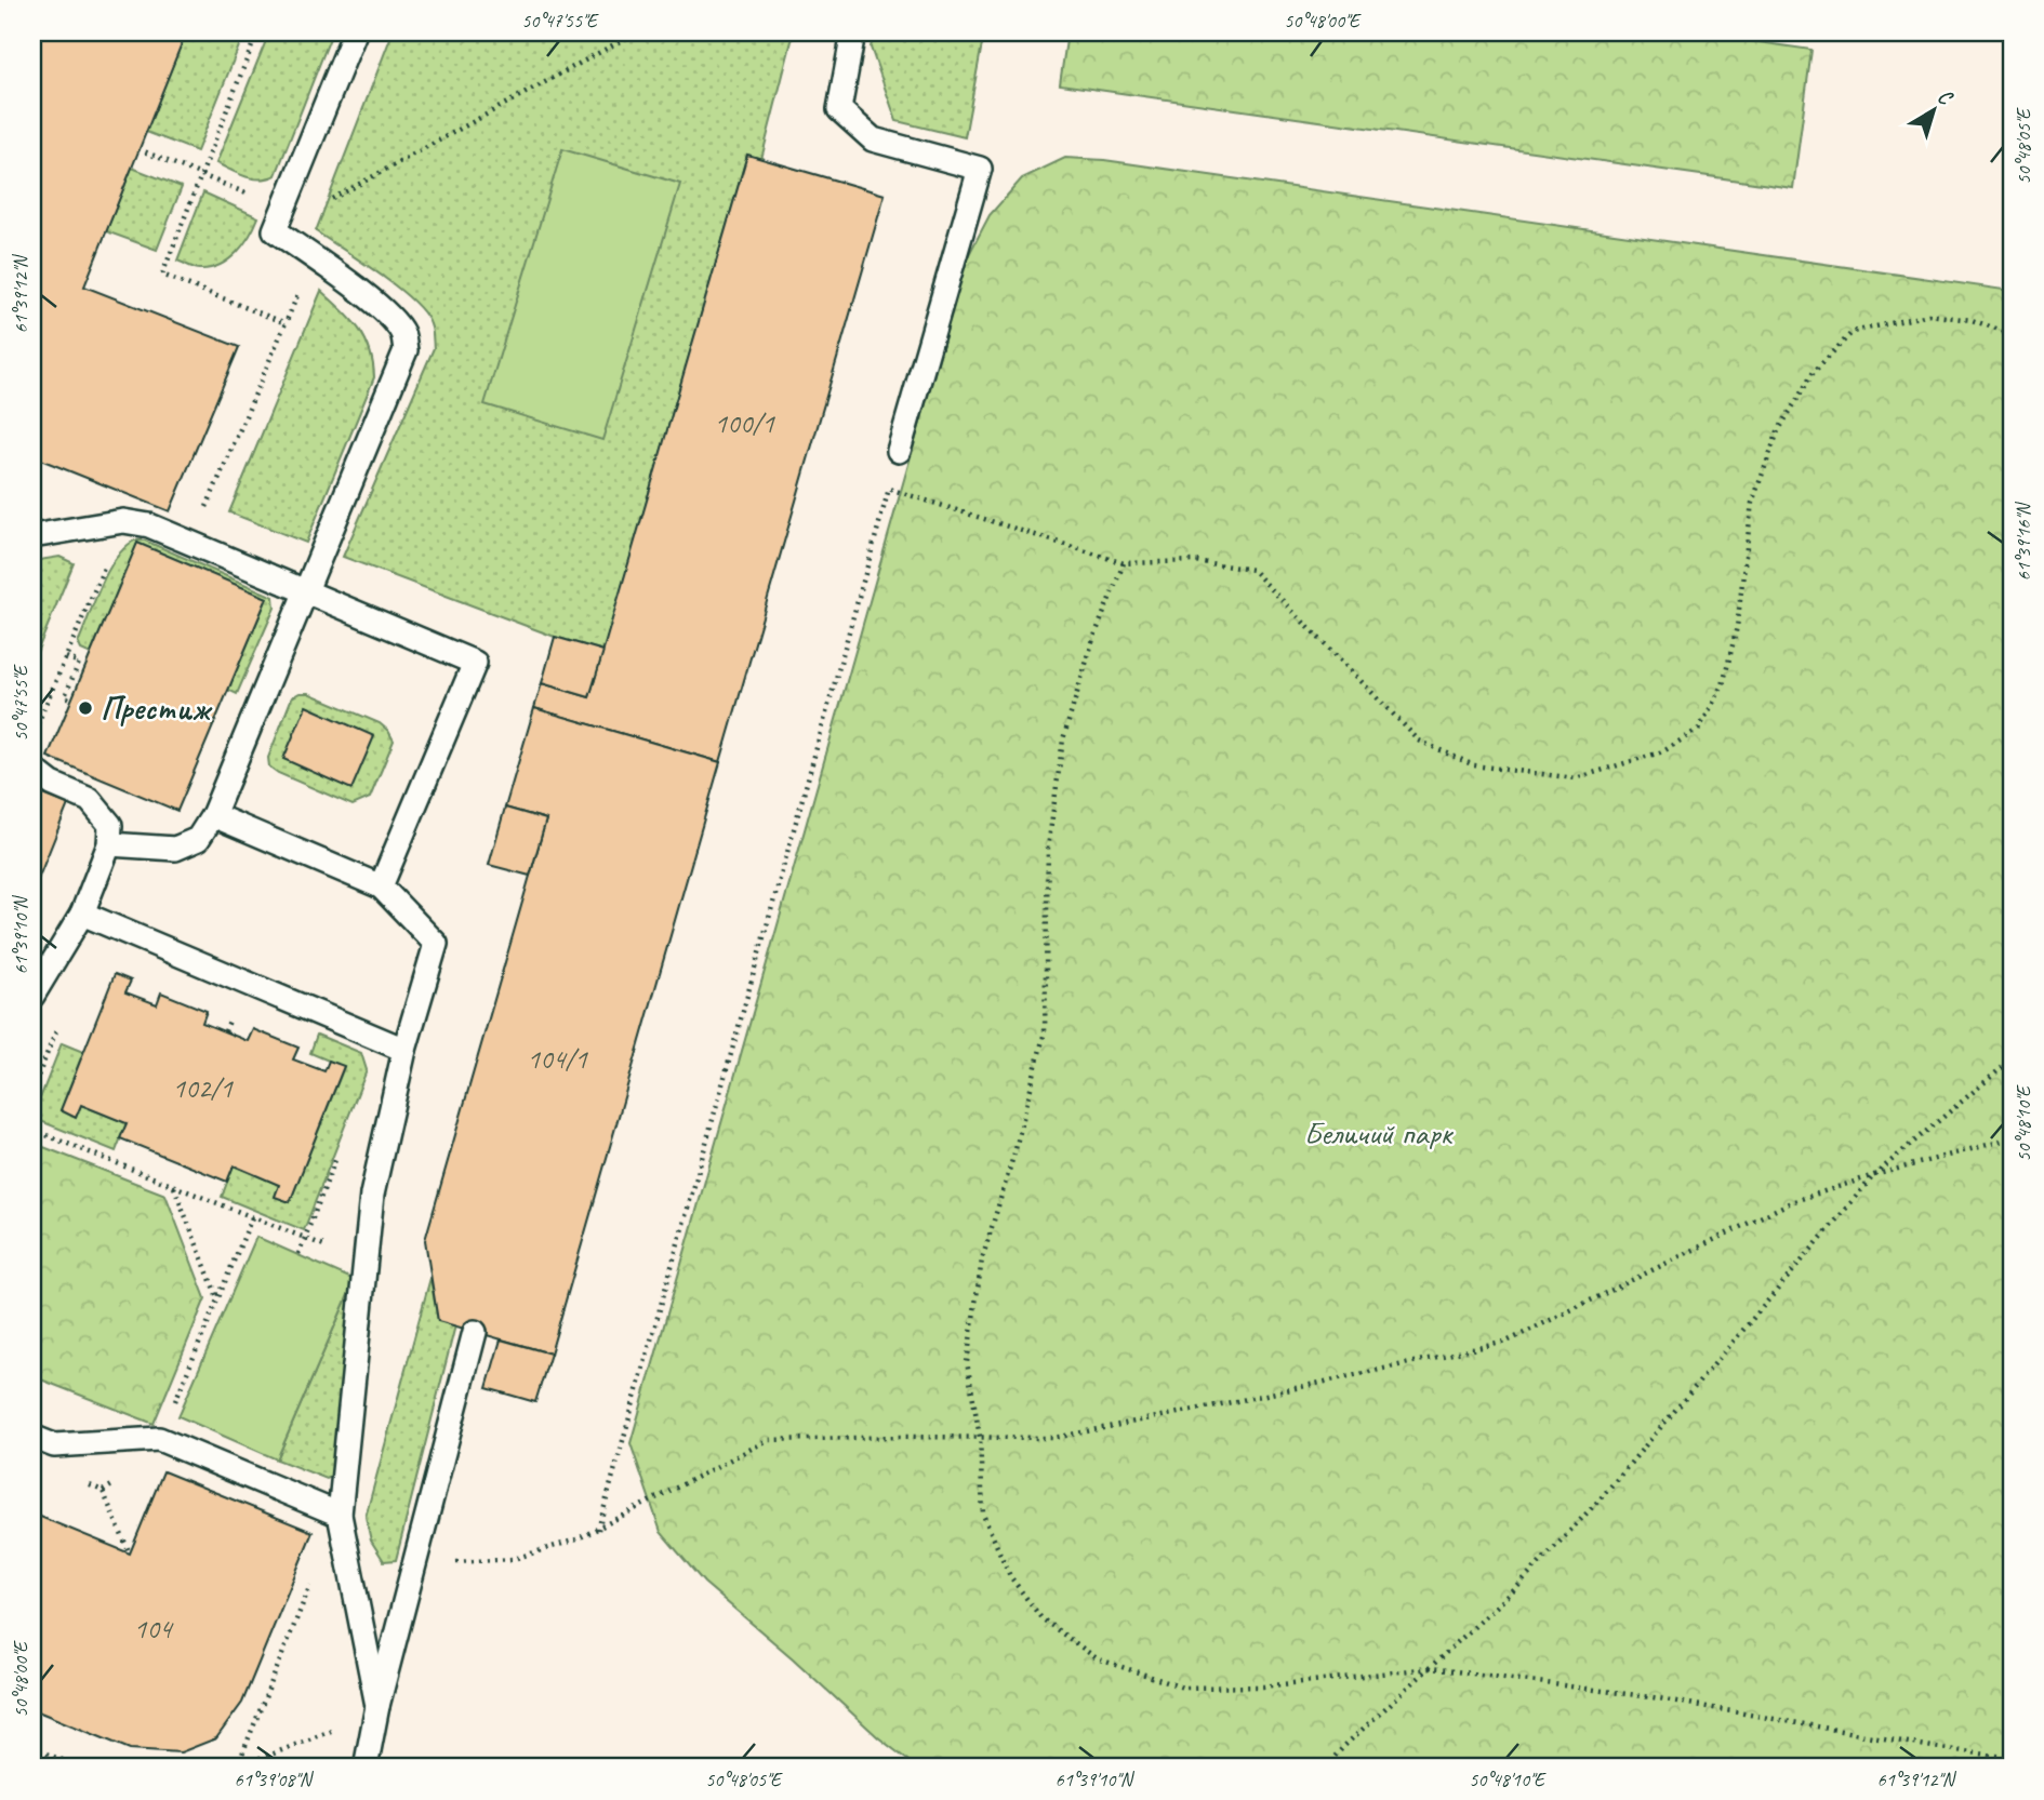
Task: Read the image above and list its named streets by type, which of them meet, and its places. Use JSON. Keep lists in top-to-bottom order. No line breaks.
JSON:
{"parks":["Беличий парк"],"places":["Престиж"],"house_numbers":["100/1","104/1","102/1","104"],"north":"top right","coordinates":["50°47'55\"E","50°48'00\"E","50°48'05\"E","61°39'12\"N","61°39'16\"N","61°39'10\"N","50°48'10\"E","61°39'08\"N"]}
